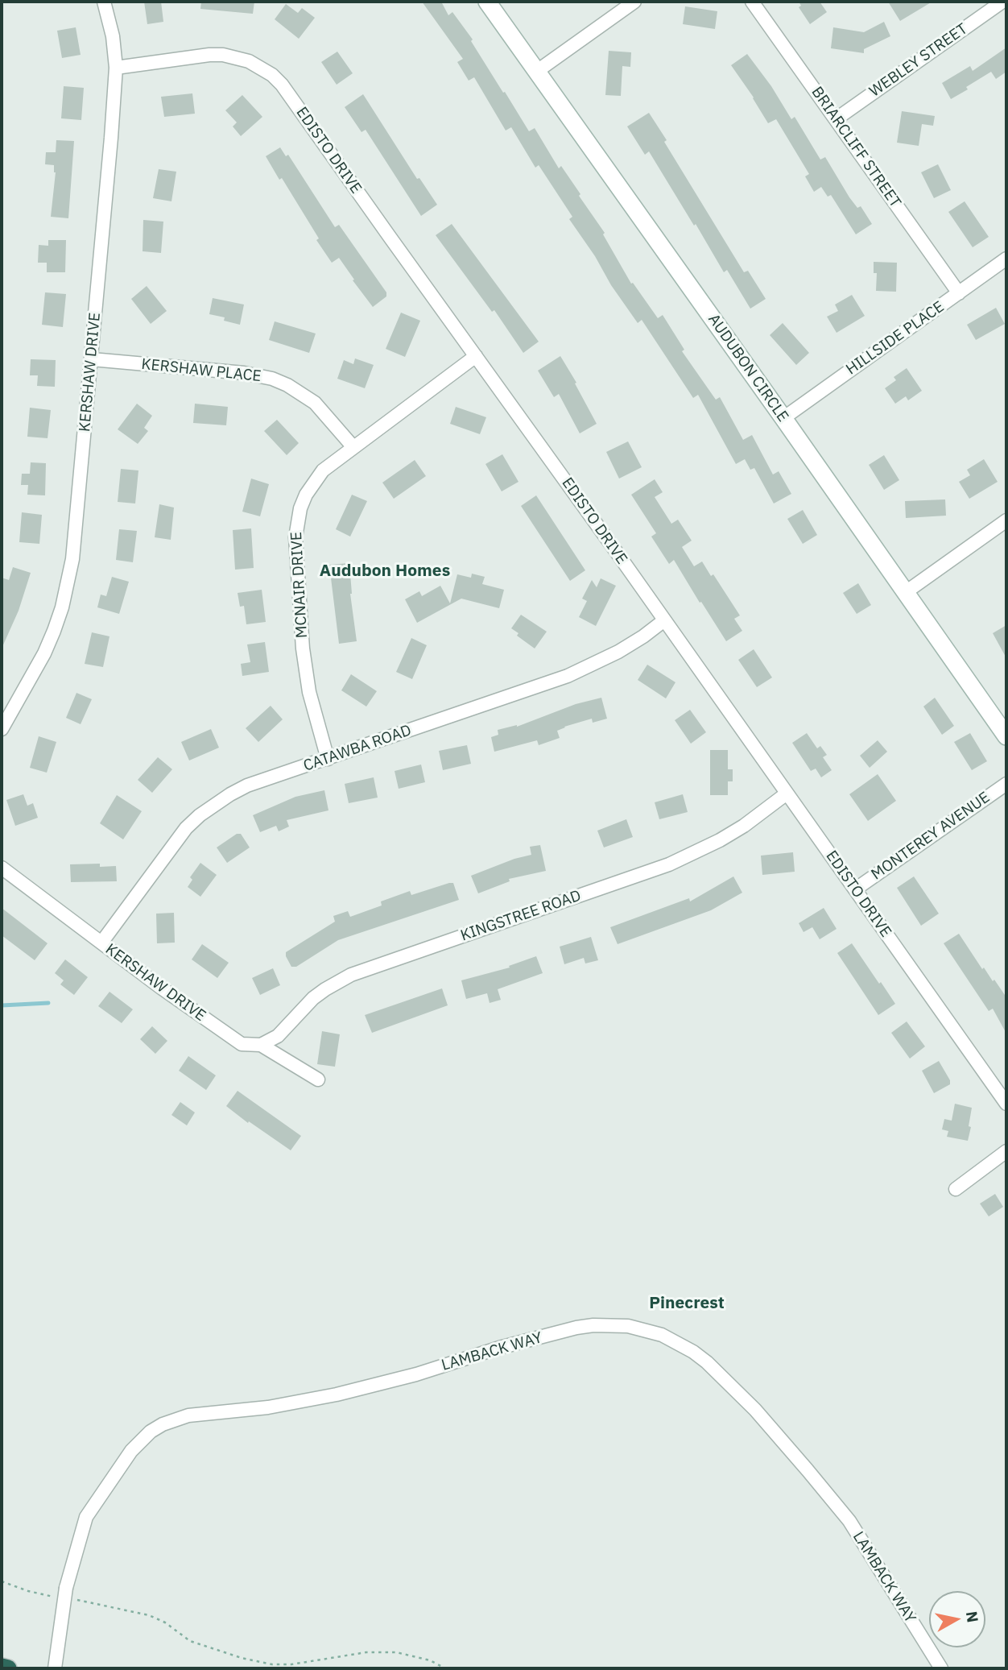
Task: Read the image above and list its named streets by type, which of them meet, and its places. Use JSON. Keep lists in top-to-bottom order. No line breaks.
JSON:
{"streets":{"street":["WEBLEY STREET","BRIARCLIFF STREET","EDISTO DRIVE","HILLSIDE PLACE","AUDUBON CIRCLE","KERSHAW PLACE","KERSHAW DRIVE","MCNAIR DRIVE","CATAWBA ROAD","MONTEREY AVENUE","KINGSTREE ROAD","LAMBACK WAY"]},"crossings":[["WEBLEY STREET","BRIARCLIFF STREET"],["BRIARCLIFF STREET","HILLSIDE PLACE"],["EDISTO DRIVE","KERSHAW DRIVE"],["EDISTO DRIVE","MCNAIR DRIVE"],["EDISTO DRIVE","CATAWBA ROAD"],["EDISTO DRIVE","MONTEREY AVENUE"],["EDISTO DRIVE","KINGSTREE ROAD"],["HILLSIDE PLACE","AUDUBON CIRCLE"],["KERSHAW PLACE","KERSHAW DRIVE"],["KERSHAW PLACE","MCNAIR DRIVE"],["KERSHAW DRIVE","CATAWBA ROAD"],["KERSHAW DRIVE","KINGSTREE ROAD"],["MCNAIR DRIVE","CATAWBA ROAD"]],"districts":["Audubon Homes","Pinecrest"],"north":"right"}
